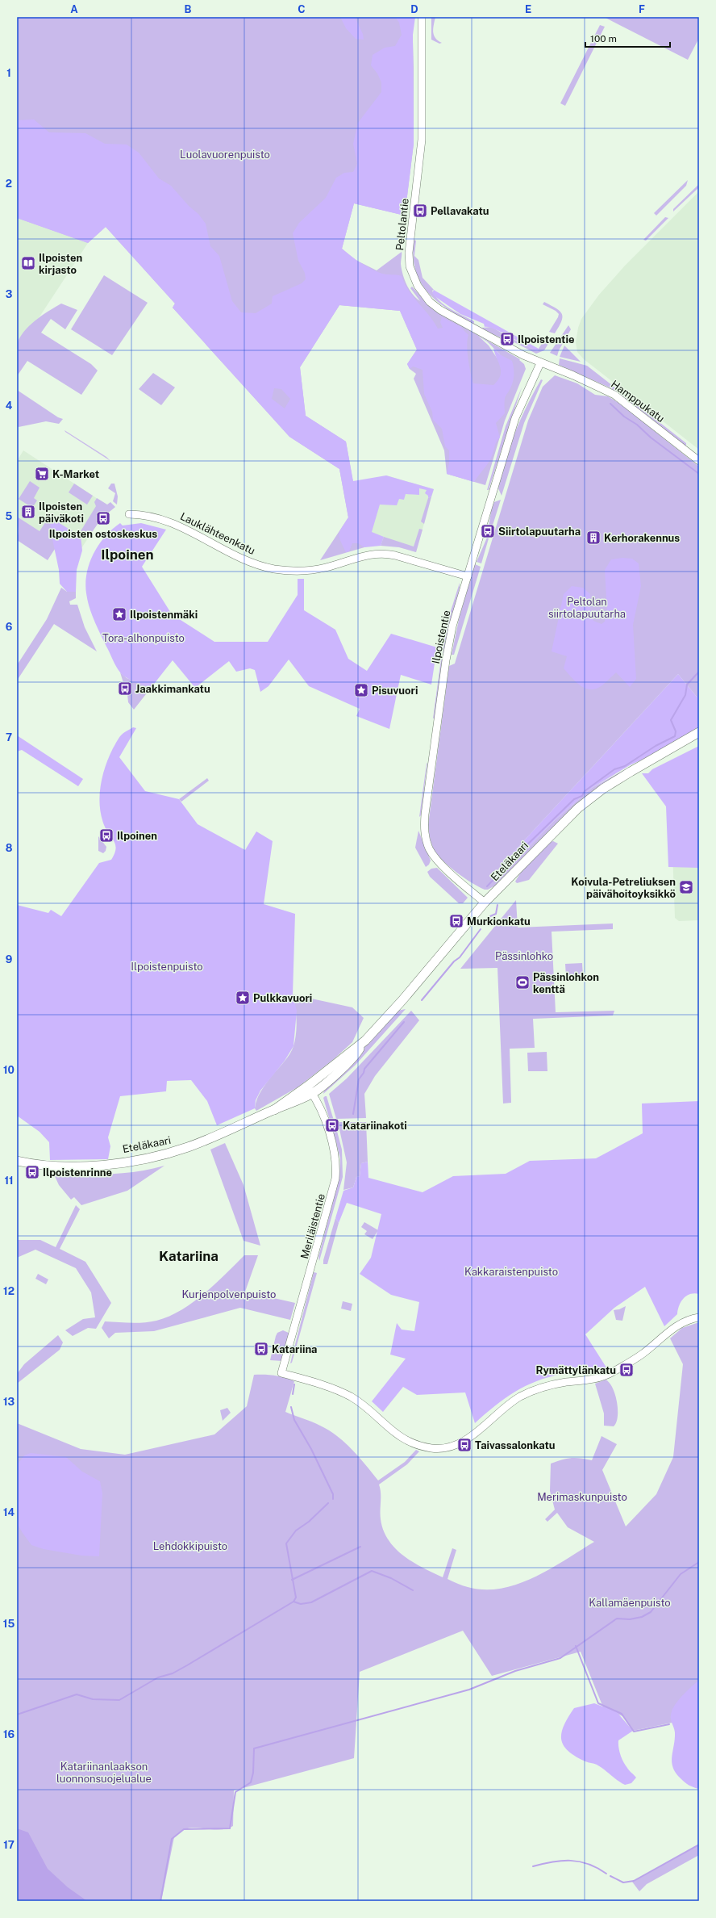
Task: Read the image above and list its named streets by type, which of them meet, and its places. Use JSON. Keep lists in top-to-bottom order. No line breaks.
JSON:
{"streets":{"main road":["Eteläkaari"],"street":["Peltolantie","Hamppukatu","Lauklähteenkatu","Ilpoistentie","Meriläistentie"]},"crossings":[["Peltolantie","Hamppukatu"],["Peltolantie","Ilpoistentie"],["Hamppukatu","Ilpoistentie"],["Lauklähteenkatu","Ilpoistentie"],["Ilpoistentie","Eteläkaari"],["Eteläkaari","Meriläistentie"]],"districts":["Ilpoinen","Katariina"],"parks":["Luolavuorenpuisto","Peltolan siirtolapuutarha","Tora-alhonpuisto","Pässinlohko","Ilpoistenpuisto","Kakkaraistenpuisto","Kurjenpolvenpuisto","Merimaskunpuisto","Lehdokkipuisto","Kallamäenpuisto","Katariinanlaakson luonnonsuojelualue"],"places":{"bus stop":["Pellavakatu","Ilpoistentie","Ilpoisten ostoskeskus","Siirtolapuutarha","Jaakkimankatu","Ilpoinen","Murkionkatu","Katariinakoti","Ilpoistenrinne","Katariina","Rymättylänkatu","Taivassalonkatu"],"library":["Ilpoisten kirjasto"],"supermarket":["K-Market"],"building":["Ilpoisten päiväkoti","Kerhorakennus"],"place":["Ilpoistenmäki","Pisuvuori","Pulkkavuori"],"school or university":["Koivula-Petreliuksen päivähoitoyksikkö"],"sports":["Pässinlohkon kenttä"]},"scale_bar":"100 m","grid":{"columns":["A","B","C","D","E","F"],"rows":["1","2","3","4","5","6","7","8","9","10","11","12","13","14","15","16","17"]}}
